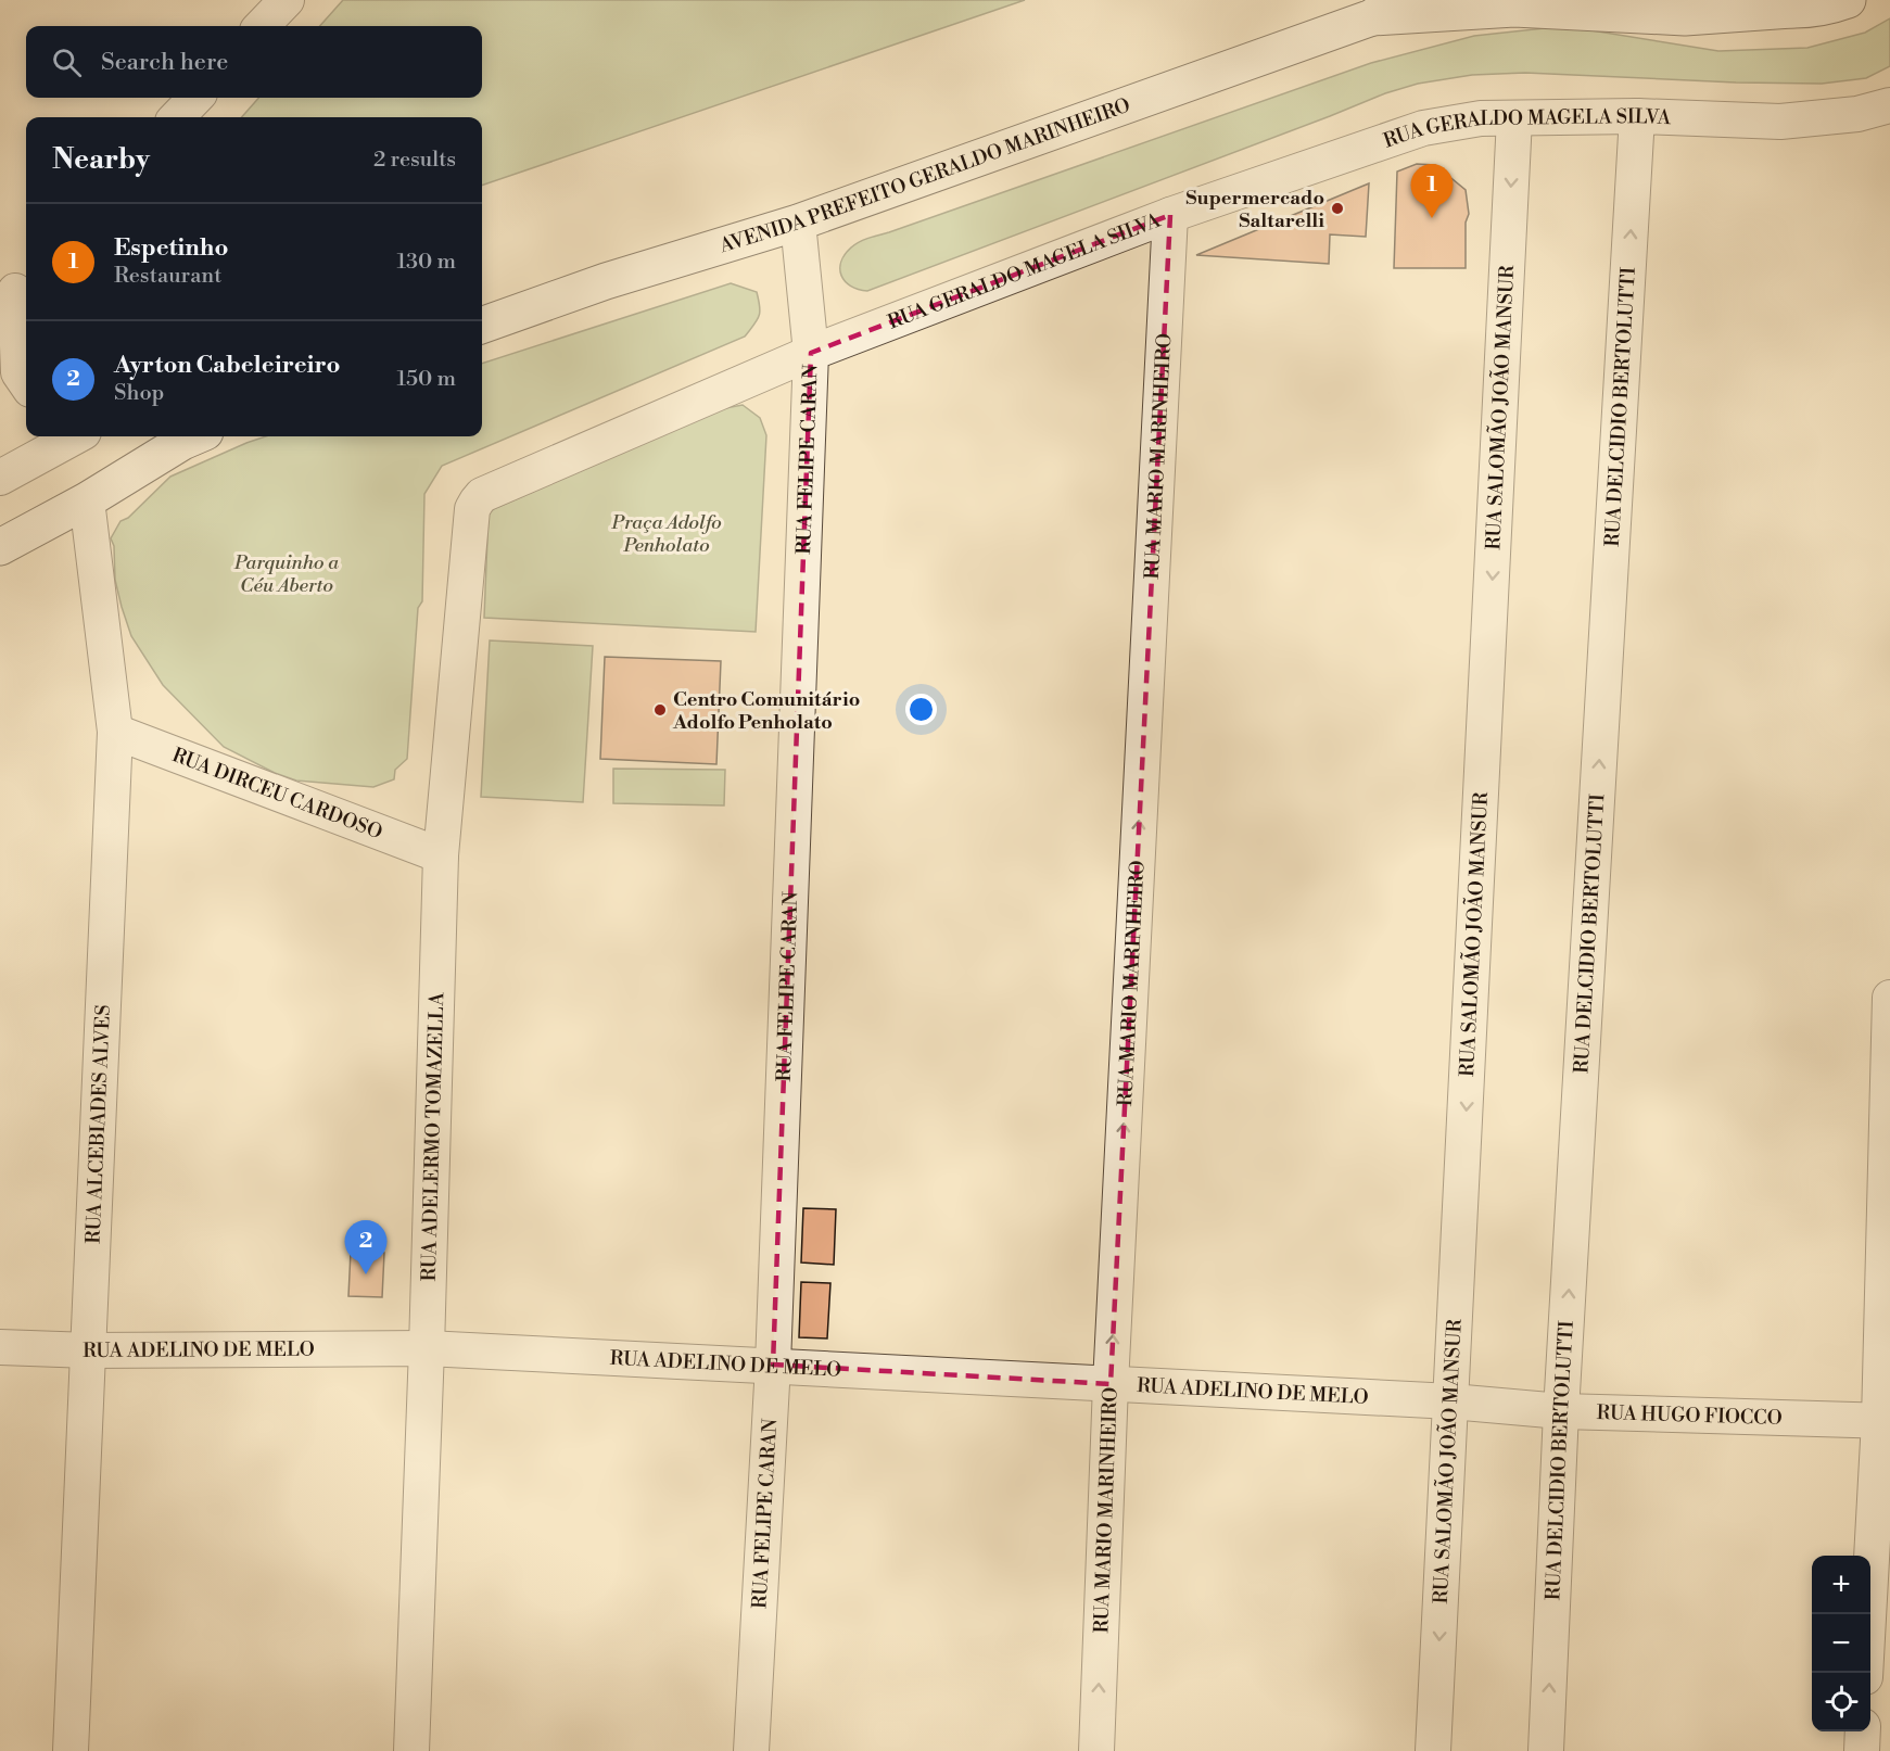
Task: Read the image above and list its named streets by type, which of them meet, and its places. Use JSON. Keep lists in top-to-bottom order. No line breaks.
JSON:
{"streets":{"main road":["AVENIDA PREFEITO GERALDO MARINHEIRO"],"street":["RUA GERALDO MAGELA SILVA","RUA DELCIDIO BERTOLUTTI","RUA SALOMÃO JOÃO MANSUR","RUA MARIO MARINHEIRO","RUA FELIPE CARAN","RUA DIRCEU CARDOSO","RUA ALCEBIADES ALVES","RUA ADELERMO TOMAZELLA","RUA ADELINO DE MELO","RUA HUGO FIOCCO"]},"crossings":[["RUA GERALDO MAGELA SILVA","RUA DELCIDIO BERTOLUTTI"],["RUA GERALDO MAGELA SILVA","RUA SALOMÃO JOÃO MANSUR"],["RUA GERALDO MAGELA SILVA","RUA MARIO MARINHEIRO"],["RUA GERALDO MAGELA SILVA","RUA FELIPE CARAN"],["RUA GERALDO MAGELA SILVA","RUA ADELERMO TOMAZELLA"],["AVENIDA PREFEITO GERALDO MARINHEIRO","RUA FELIPE CARAN"],["RUA DELCIDIO BERTOLUTTI","RUA HUGO FIOCCO"],["RUA SALOMÃO JOÃO MANSUR","RUA ADELINO DE MELO"],["RUA SALOMÃO JOÃO MANSUR","RUA HUGO FIOCCO"],["RUA MARIO MARINHEIRO","RUA ADELINO DE MELO"],["RUA FELIPE CARAN","RUA ADELINO DE MELO"],["RUA DIRCEU CARDOSO","RUA ALCEBIADES ALVES"],["RUA DIRCEU CARDOSO","RUA ADELERMO TOMAZELLA"],["RUA ALCEBIADES ALVES","RUA ADELINO DE MELO"],["RUA ADELERMO TOMAZELLA","RUA ADELINO DE MELO"],["RUA ADELINO DE MELO","RUA HUGO FIOCCO"]],"one_way":["RUA DELCIDIO BERTOLUTTI","RUA SALOMÃO JOÃO MANSUR","RUA MARIO MARINHEIRO"],"parks":["Praça Adolfo Penholato","Parquinho a Céu Aberto"],"places":["Supermercado Saltarelli","Centro Comunitário Adolfo Penholato"],"page":{"search":"Search here","heading":["Nearby","2 results"],"pins":["1","2"],"list":[{"mark":"1","name":"Espetinho","note":"Restaurant","value":"130 m"},{"mark":"2","name":"Ayrton Cabeleireiro","note":"Shop","value":"150 m"}],"map_buttons":["+","−"]}}
